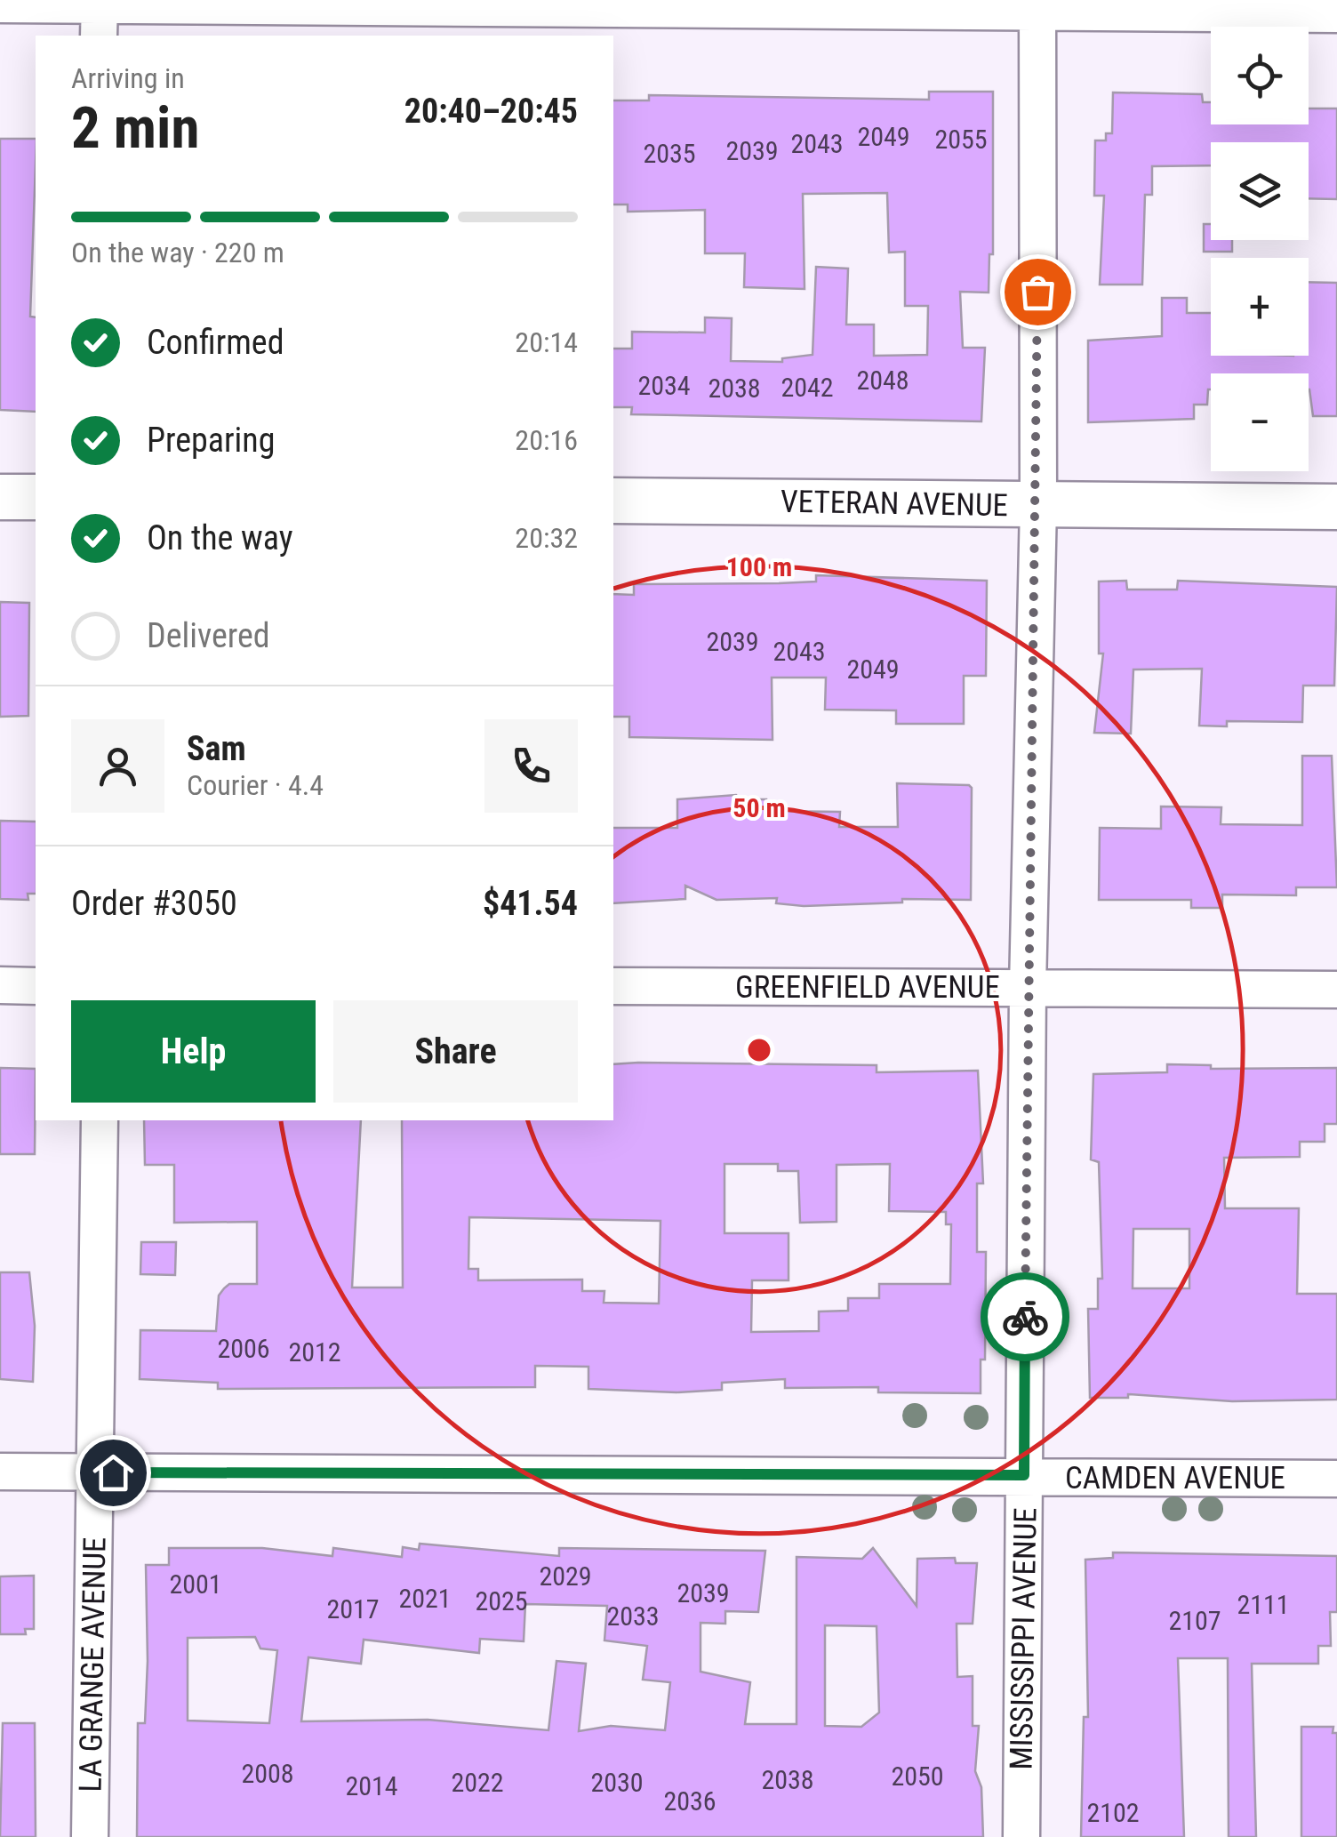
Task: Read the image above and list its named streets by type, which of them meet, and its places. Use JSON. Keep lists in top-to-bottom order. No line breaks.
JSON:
{"streets":{"street":["VETERAN AVENUE","GREENFIELD AVENUE","CAMDEN AVENUE","MISSISSIPPI AVENUE","LA GRANGE AVENUE"]},"crossings":[["VETERAN AVENUE","MISSISSIPPI AVENUE"],["GREENFIELD AVENUE","MISSISSIPPI AVENUE"],["CAMDEN AVENUE","MISSISSIPPI AVENUE"],["CAMDEN AVENUE","LA GRANGE AVENUE"]],"house_numbers":["2049","2055","2043","2039","2035","2048","2034","2042","2038","2039","2043","2049","2006","2012","2029","2001","2039","2021","2025","2111","2017","2033","2107","2008","2050","2038","2022","2030","2014","2036","2102"],"page":{"map_buttons":["+","−"],"heading":["2 min","Arriving in","20:40–20:45"],"panel":["Sam","Courier · 4.4","Order #3050","$41.54"],"bar":"On the way · 220 m","list":[["Confirmed","20:14"],["Preparing","20:16"],["On the way","20:32"],"Delivered"],"buttons":["Help","Share"]},"rings":["100 m","50 m"]}
